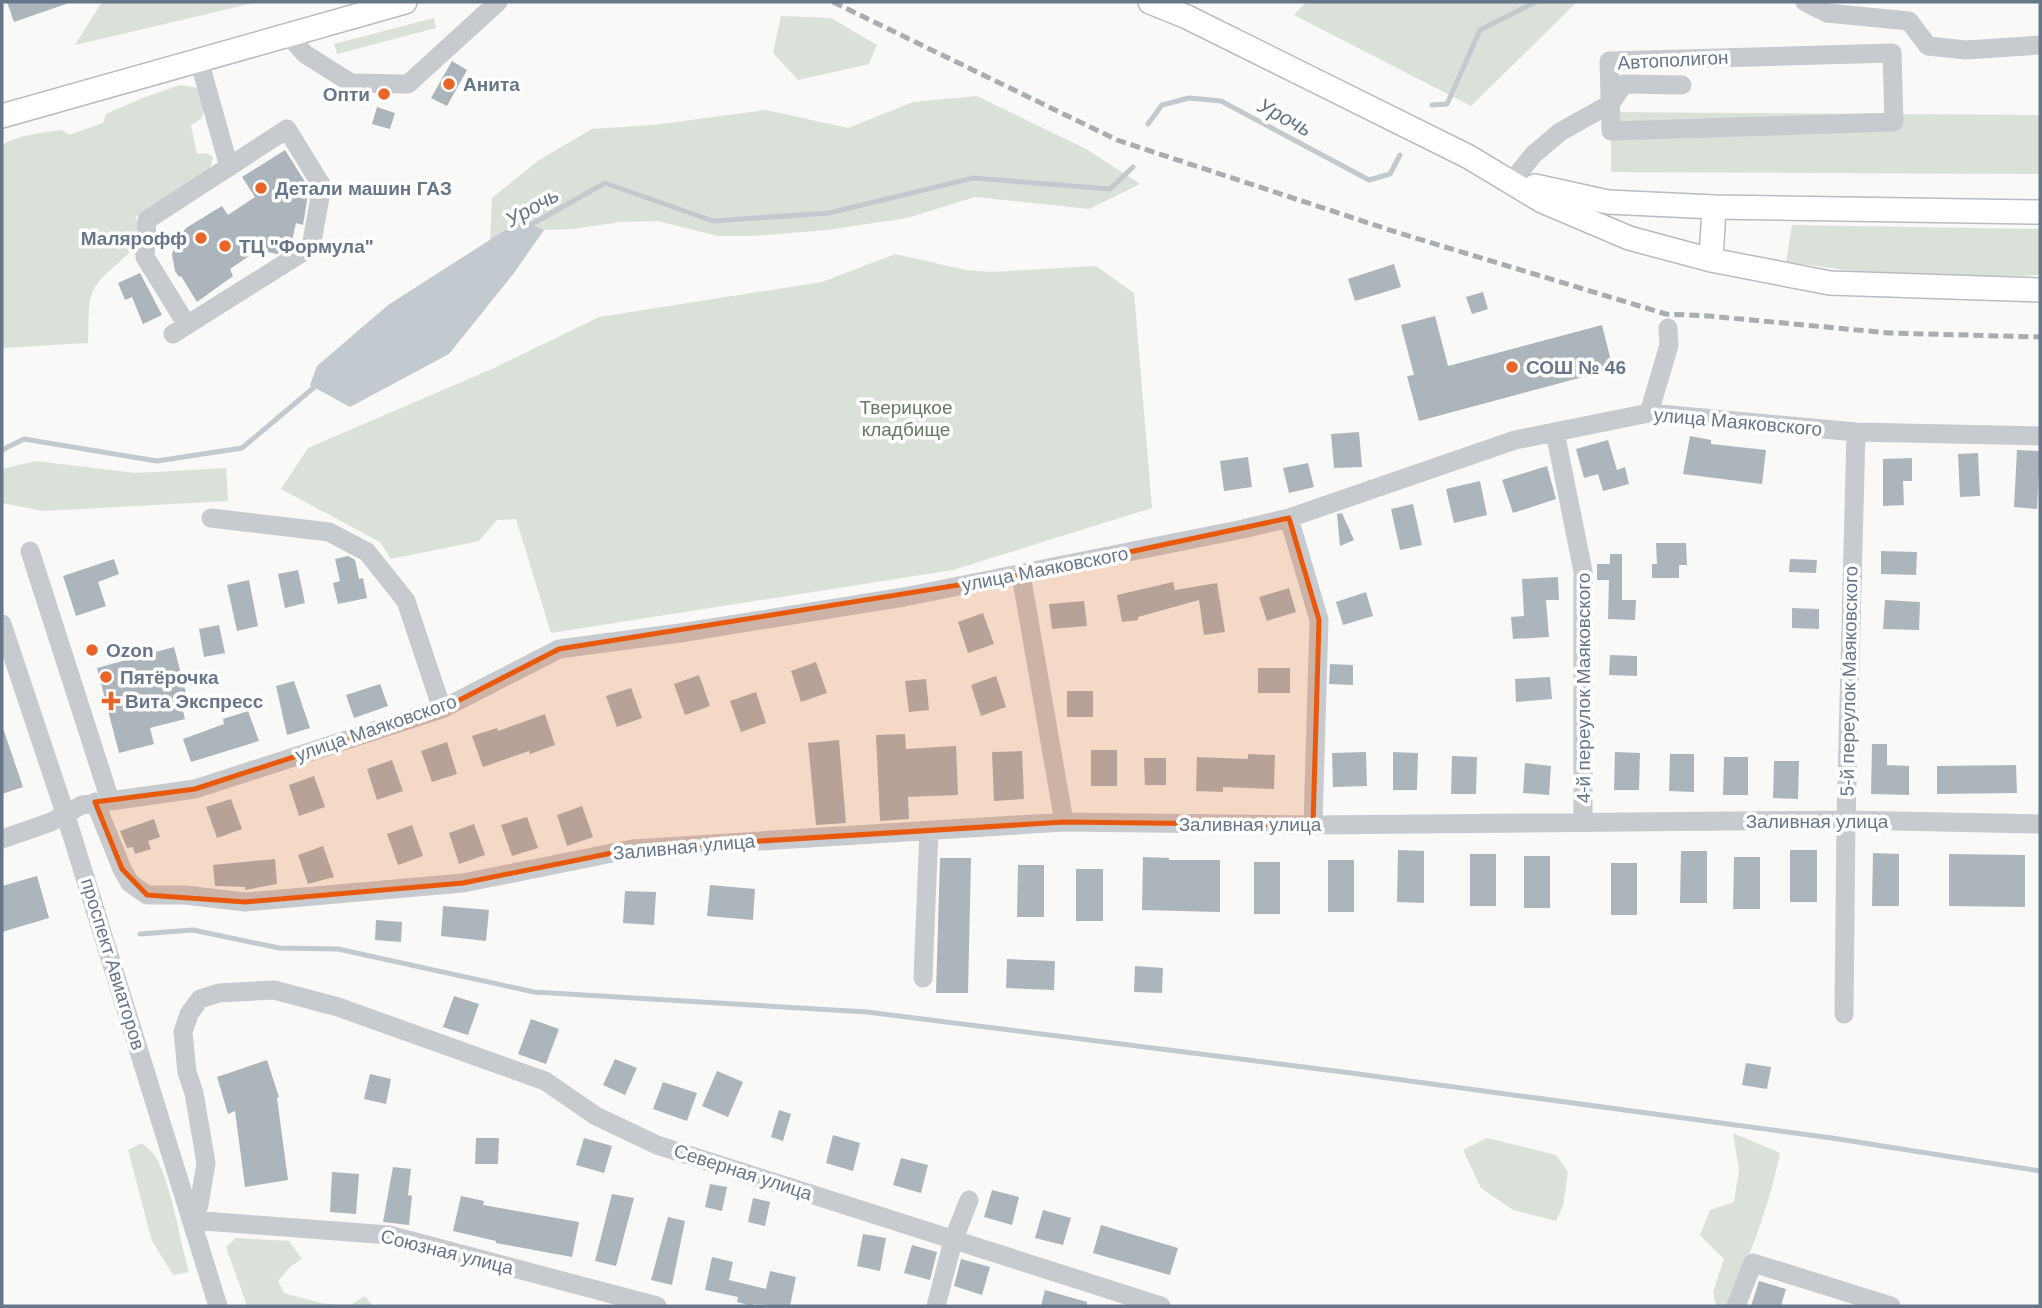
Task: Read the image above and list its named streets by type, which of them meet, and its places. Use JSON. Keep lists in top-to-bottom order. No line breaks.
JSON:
{"streets":{"street":["Автополигон","улица Маяковского","5-й переулок Маяковского","4-й переулок Маяковского","Заливная улица","проспект Авиаторов","Северная улица","Союзная улица"]},"crossings":[["улица Маяковского","5-й переулок Маяковского"],["улица Маяковского","4-й переулок Маяковского"],["улица Маяковского","Заливная улица"],["улица Маяковского","проспект Авиаторов"],["5-й переулок Маяковского","Заливная улица"],["4-й переулок Маяковского","Заливная улица"],["проспект Авиаторов","Северная улица"],["проспект Авиаторов","Союзная улица"],["Северная улица","Союзная улица"]],"water":["Урочь"],"parks":["Тверицкое кладбище"],"places":{"other":["Анита","Опти","Детали машин ГАЗ","Малярофф","ТЦ \"Формула\"","СОШ № 46","Ozon","Пятёрочка"],"health":["Вита Экспресс"]}}
